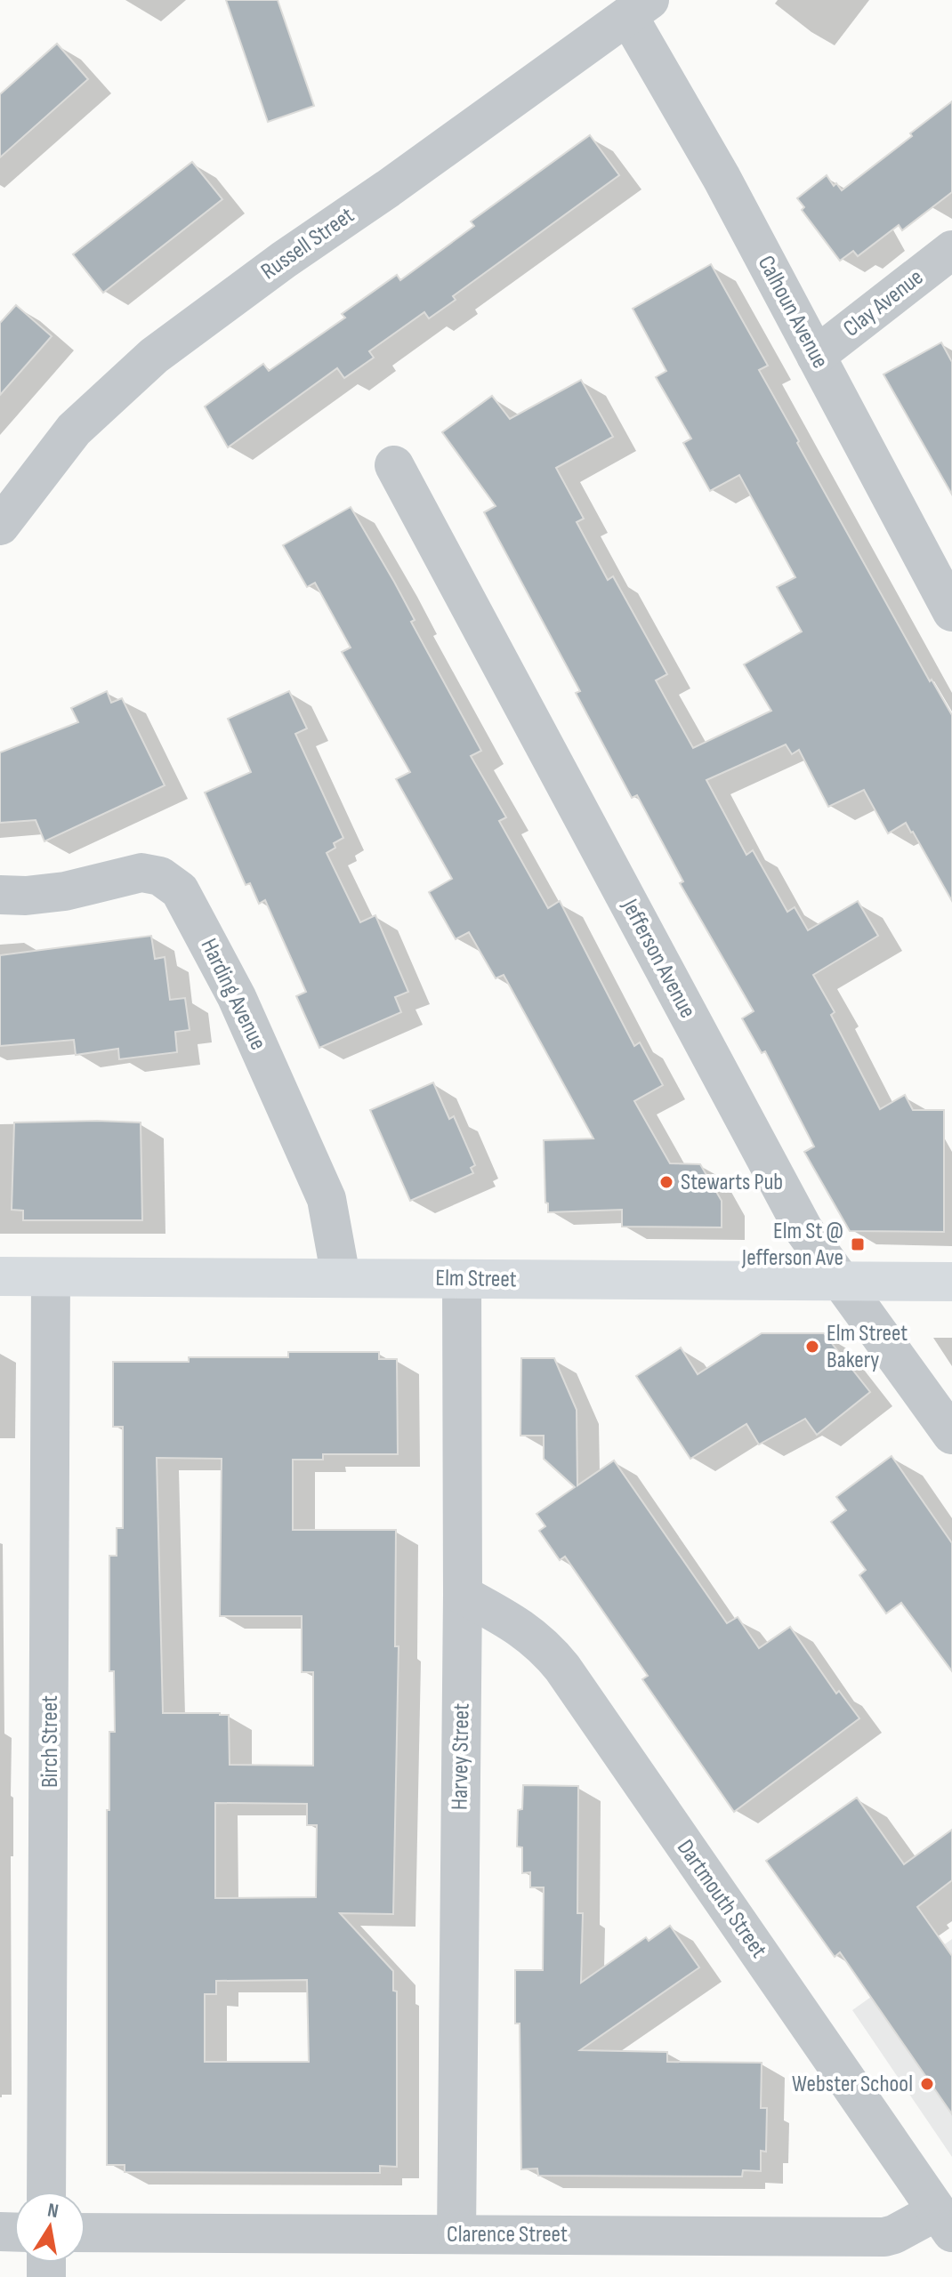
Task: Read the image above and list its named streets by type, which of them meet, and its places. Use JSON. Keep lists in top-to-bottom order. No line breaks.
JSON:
{"streets":{"main road":["Elm Street"],"street":["Russell Street","Clay Avenue","Calhoun Avenue","Jefferson Avenue","Harding Avenue","Birch Street","Harvey Street","Dartmouth Street","Clarence Street"]},"crossings":[["Russell Street","Calhoun Avenue"],["Clay Avenue","Calhoun Avenue"],["Jefferson Avenue","Elm Street"],["Harding Avenue","Elm Street"],["Elm Street","Birch Street"],["Elm Street","Harvey Street"],["Harvey Street","Dartmouth Street"],["Harvey Street","Clarence Street"],["Dartmouth Street","Clarence Street"]],"places":{"other":["Stewarts Pub","Elm Street Bakery","Webster School"],"transit":["Elm St @ Jefferson Ave"]},"north":"top"}
